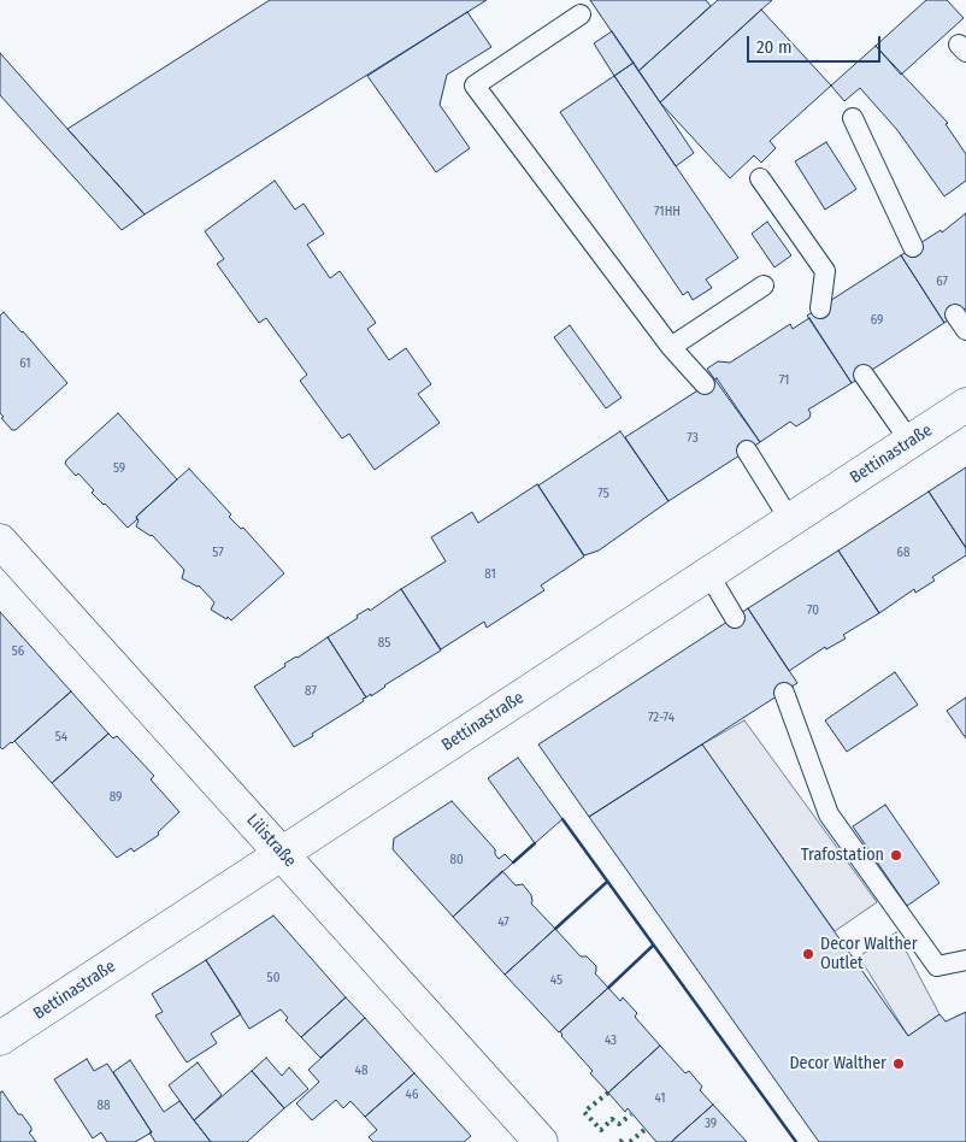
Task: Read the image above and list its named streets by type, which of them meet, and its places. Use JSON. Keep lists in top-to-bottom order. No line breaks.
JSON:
{"streets":{"street":["Bettinastraße","Lilistraße"]},"crossings":[["Bettinastraße","Lilistraße"]],"places":["Trafostation","Decor Walther Outlet","Decor Walther"],"house_numbers":["71HH","67","69","61","71","73","59","75","57","68","81","70","85","56","87","72-74","54","89","80","47","50","45","43","48","46","41","88","39"],"scale_bar":"20 m"}
